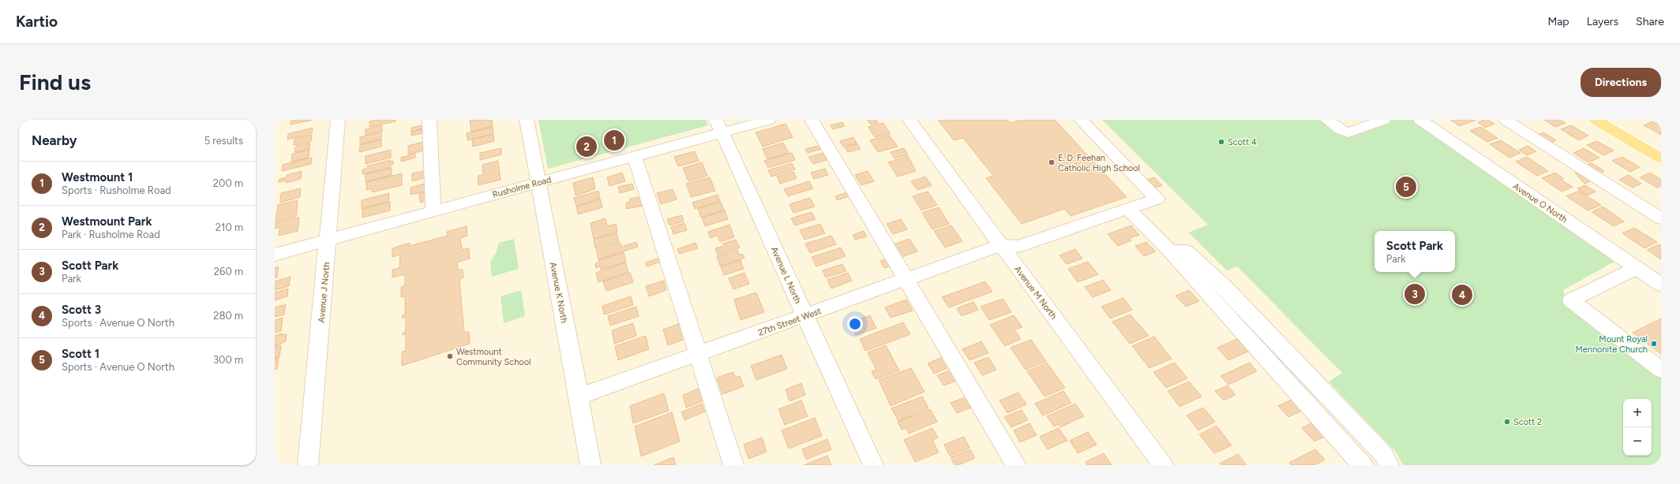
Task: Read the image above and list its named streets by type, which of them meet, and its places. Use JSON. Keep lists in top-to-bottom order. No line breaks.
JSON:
{"streets":{"street":["Rusholme Road","Avenue O North","Avenue L North","Avenue J North","Avenue K North","Avenue M North","27th Street West"]},"crossings":[["Rusholme Road","Avenue L North"],["Rusholme Road","Avenue J North"],["Rusholme Road","Avenue K North"],["Avenue L North","27th Street West"],["Avenue K North","27th Street West"],["Avenue M North","27th Street West"]],"places":["Scott 4","E. D. Feehan Catholic High School","Mount Royal Mennonite Church","Westmount Community School","Scott 2"],"page":{"header":"Kartio","nav":["Map","Layers","Share"],"buttons":"Directions","title":"Find us","heading":["Nearby","5 results"],"pins":["1","2","5","3","4"],"list":[{"mark":"1","name":"Westmount 1","note":"Sports · Rusholme Road","value":"200 m"},{"mark":"2","name":"Westmount Park","note":"Park · Rusholme Road","value":"210 m"},{"mark":"3","name":"Scott Park","note":"Park","value":"260 m"},{"mark":"4","name":"Scott 3","note":"Sports · Avenue O North","value":"280 m"},{"mark":"5","name":"Scott 1","note":"Sports · Avenue O North","value":"300 m"}],"popup":["Scott Park","Park"],"map_buttons":["+","−"]}}
